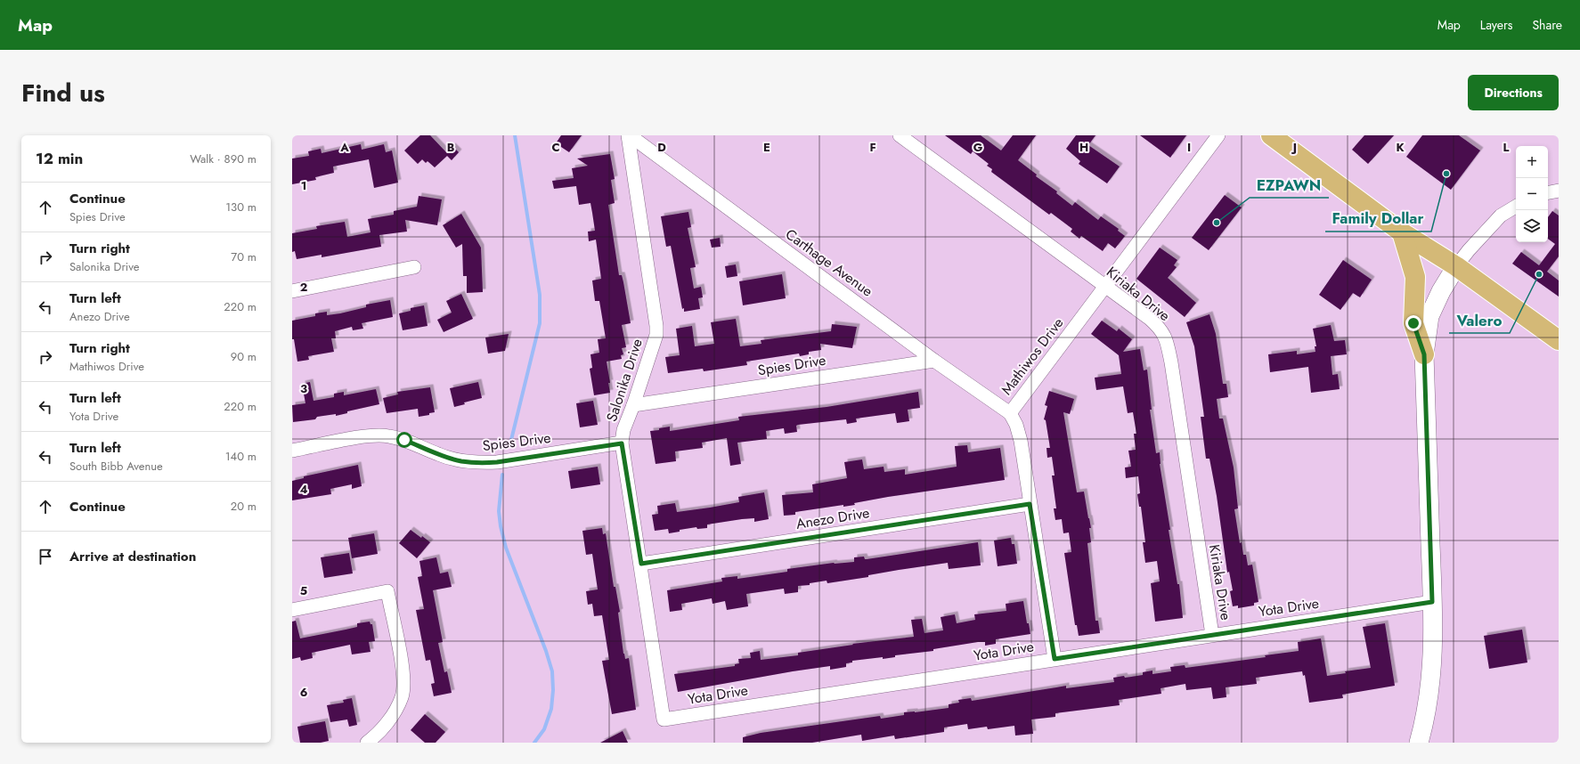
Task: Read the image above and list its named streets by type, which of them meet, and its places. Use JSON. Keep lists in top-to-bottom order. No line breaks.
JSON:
{"streets":{"street":["Carthage Avenue","Kiriaka Drive","Mathiwos Drive","Spies Drive","Salonika Drive","Anezo Drive","Yota Drive"]},"crossings":[["Carthage Avenue","Mathiwos Drive"],["Carthage Avenue","Spies Drive"],["Carthage Avenue","Salonika Drive"],["Kiriaka Drive","Mathiwos Drive"],["Kiriaka Drive","Yota Drive"],["Mathiwos Drive","Anezo Drive"],["Mathiwos Drive","Yota Drive"],["Spies Drive","Salonika Drive"],["Salonika Drive","Anezo Drive"],["Salonika Drive","Yota Drive"]],"places":["Family Dollar","EZPAWN","Valero"],"page":{"header":"Map","nav":["Map","Layers","Share"],"title":"Find us","buttons":"Directions","heading":["12 min","Walk · 890 m"],"map_buttons":["+","−"],"list":[["Continue","Spies Drive","130 m"],["Turn right","Salonika Drive","70 m"],["Turn left","Anezo Drive","220 m"],["Turn right","Mathiwos Drive","90 m"],["Turn left","Yota Drive","220 m"],["Turn left","South Bibb Avenue","140 m"],["Continue","20 m"],"Arrive at destination"]},"grid":{"columns":["A","B","C","D","E","F","G","H","I","J","K","L"],"rows":["1","2","3","4","5","6"]}}
